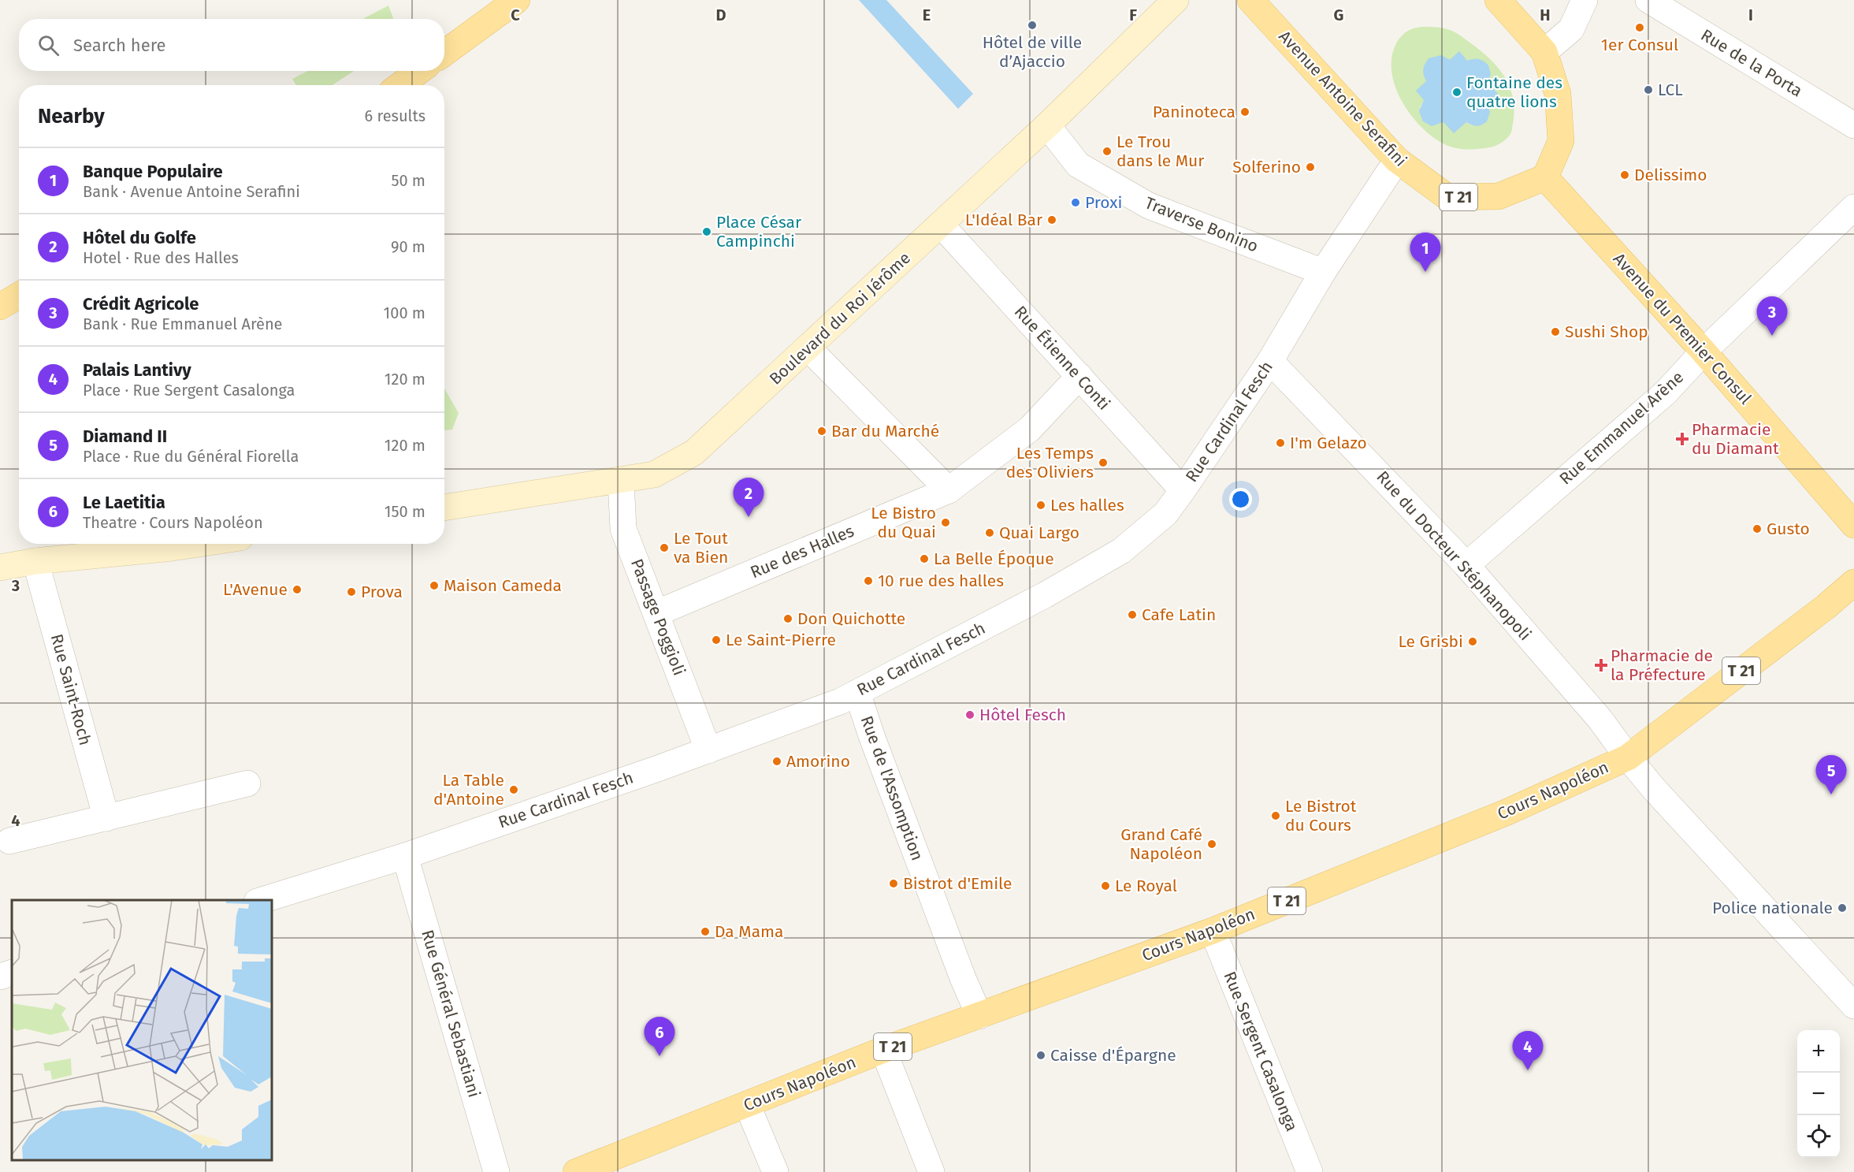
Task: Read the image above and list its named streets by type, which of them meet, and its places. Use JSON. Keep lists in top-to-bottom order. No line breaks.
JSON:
{"streets":{"main road":["Avenue Antoine Serafini","T 21","Boulevard du Roi Jérôme","Avenue du Premier Consul","Cours Napoléon"],"street":["Rue de la Porta","Traverse Bonino","Rue Étienne Conti","Rue Cardinal Fesch","Rue Emmanuel Arène","Rue des Halles","Rue du Docteur Stéphanopoli","Passage Poggioli","Rue Saint-Roch","Rue de l'Assomption","Rue Général Sebastiani","Rue Sergent Casalonga"]},"crossings":[["Avenue Antoine Serafini","Avenue du Premier Consul"],["Avenue Antoine Serafini","Rue Cardinal Fesch"],["Traverse Bonino","Boulevard du Roi Jérôme"],["Traverse Bonino","Rue Cardinal Fesch"],["Boulevard du Roi Jérôme","Rue Étienne Conti"],["Boulevard du Roi Jérôme","Passage Poggioli"],["Avenue du Premier Consul","Rue Emmanuel Arène"],["Rue Étienne Conti","Rue Cardinal Fesch"],["Rue Étienne Conti","Rue des Halles"],["Rue Cardinal Fesch","Rue du Docteur Stéphanopoli"],["Rue Cardinal Fesch","Passage Poggioli"],["Rue Cardinal Fesch","Rue de l'Assomption"],["Rue Cardinal Fesch","Rue Général Sebastiani"],["Rue Emmanuel Arène","Rue du Docteur Stéphanopoli"],["Rue des Halles","Passage Poggioli"],["Rue du Docteur Stéphanopoli","Cours Napoléon"],["Rue de l'Assomption","Cours Napoléon"],["Cours Napoléon","Rue Sergent Casalonga"]],"places":{"other":["Hôtel de ville d’Ajaccio","1er Consul","LCL","Fontaine des quatre lions","Paninoteca","Le Trou dans le Mur","Solferino","Delissimo","Proxi","L'Idéal Bar","Place César Campinchi","Sushi Shop","Bar du Marché","I'm Gelazo","Les Temps des Oliviers","Les halles","Le Bistro du Quai","Gusto","Quai Largo","Le Tout va Bien","La Belle Époque","10 rue des halles","Maison Cameda","L'Avenue","Prova","Cafe Latin","Don Quichotte","Le Saint-Pierre","Le Grisbi","Hôtel Fesch","Amorino","La Table d'Antoine","Le Bistrot du Cours","Grand Café Napoléon","Bistrot d'Emile","Le Royal","Police nationale","Da Mama","Caisse d'Épargne"],"health":["Pharmacie du Diamant","Pharmacie de la Préfecture"]},"page":{"search":"Search here","heading":["Nearby","6 results"],"list":[{"mark":"1","name":"Banque Populaire","note":"Bank · Avenue Antoine Serafini","value":"50 m"},{"mark":"2","name":"Hôtel du Golfe","note":"Hotel · Rue des Halles","value":"90 m"},{"mark":"3","name":"Crédit Agricole","note":"Bank · Rue Emmanuel Arène","value":"100 m"},{"mark":"4","name":"Palais Lantivy","note":"Place · Rue Sergent Casalonga","value":"120 m"},{"mark":"5","name":"Diamand II","note":"Place · Rue du Général Fiorella","value":"120 m"},{"mark":"6","name":"Le Laetitia","note":"Theatre · Cours Napoléon","value":"150 m"}],"pins":["1","3","2","5","6","4"],"map_buttons":["+","−"]},"grid":{"columns":["C","D","E","F","G","H","I"],"rows":["3","4"]}}
